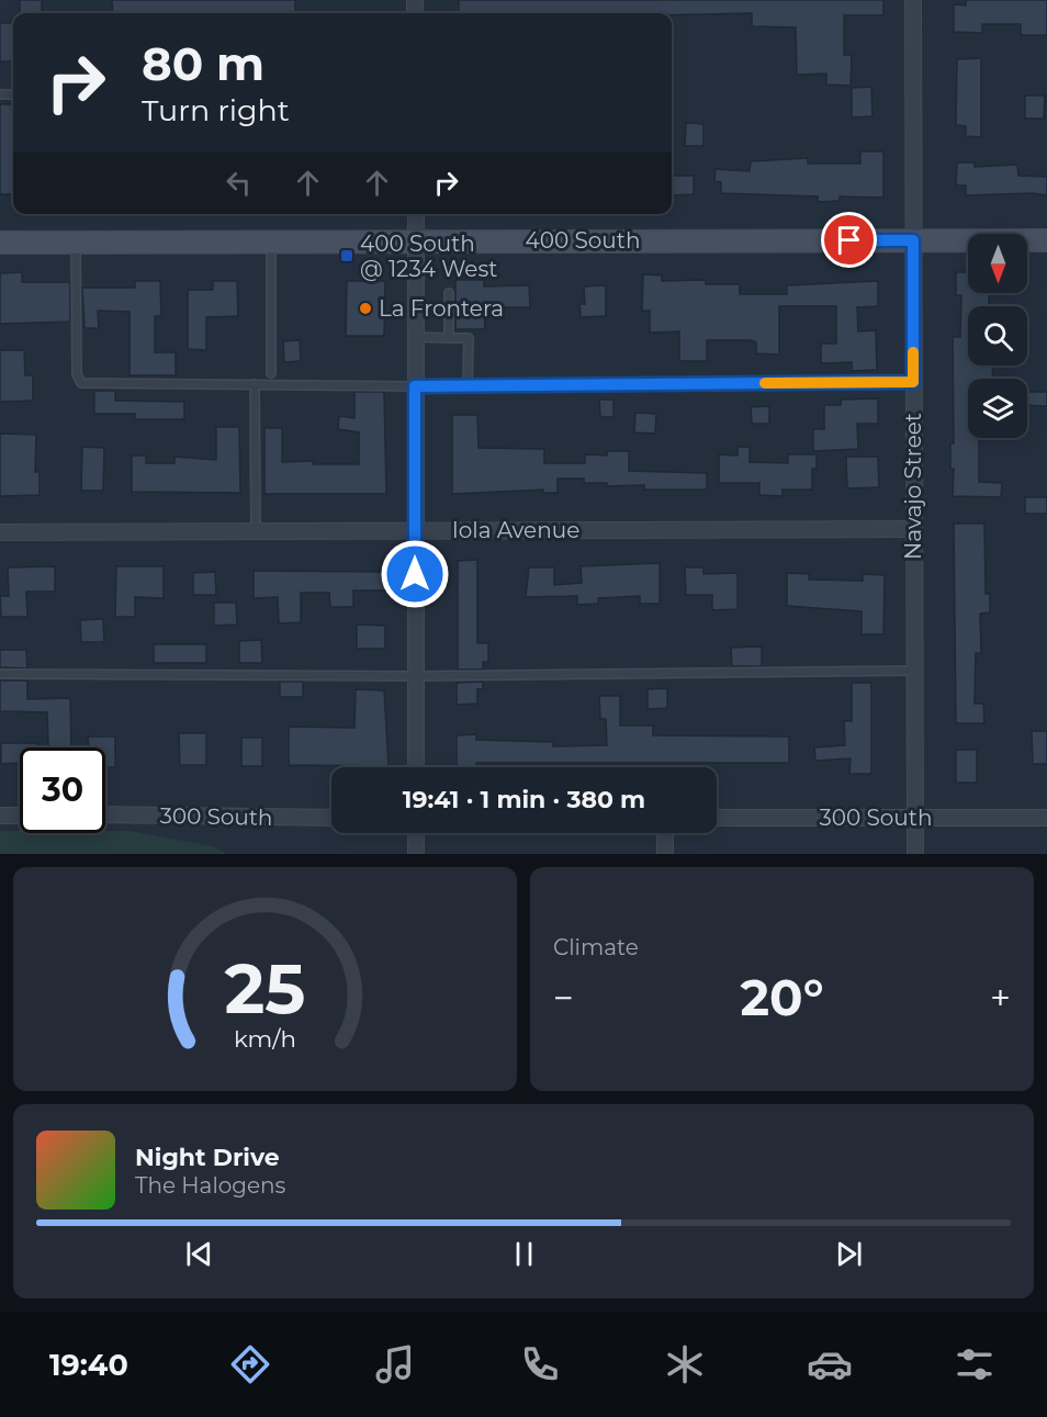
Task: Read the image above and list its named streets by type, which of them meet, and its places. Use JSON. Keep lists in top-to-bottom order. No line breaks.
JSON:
{"streets":{"main road":["400 South"],"street":["Navajo Street","Iola Avenue","300 South"]},"crossings":[["400 South","Navajo Street"],["Navajo Street","Iola Avenue"],["Navajo Street","300 South"]],"places":{"transit":["400 South @ 1234 West"],"other":["La Frontera"]},"north":"bottom","page":{"turn":["80 m","Turn right"],"limit":"30","trip":"19:41 · 1 min · 380 m","tile":"Climate","heat":["−","20°","+"],"song":["Night Drive","The Halogens"],"tabs":"19:40","gauge":["25","km/h"]}}
